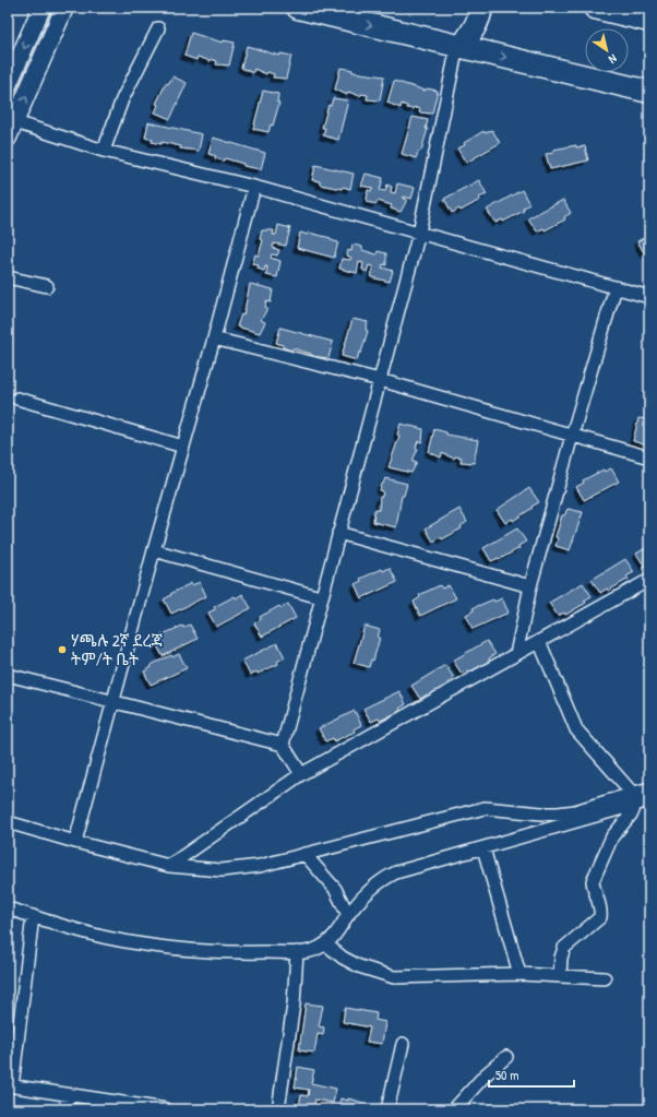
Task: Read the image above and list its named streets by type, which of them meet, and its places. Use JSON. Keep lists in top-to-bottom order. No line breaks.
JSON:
{"places":["ሃጫሉ 2ኛ ደረጃ ትም/ት ቤት"],"scale_bar":"50 m","north":"bottom right"}
